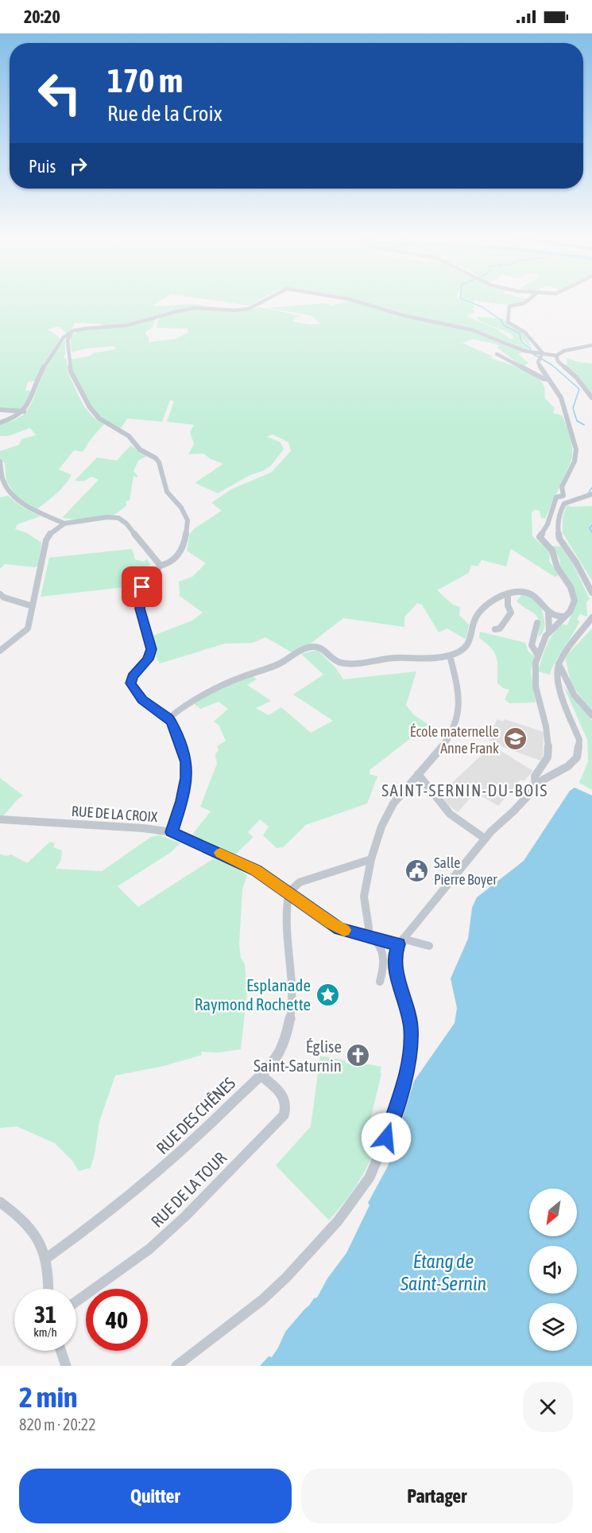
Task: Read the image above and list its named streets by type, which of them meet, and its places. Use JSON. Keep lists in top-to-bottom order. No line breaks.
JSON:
{"streets":{"street":["RUE DE LA CROIX","RUE DES CHÊNES","RUE DE LA TOUR"]},"crossings":[["RUE DE LA CROIX","RUE DES CHÊNES"],["RUE DES CHÊNES","RUE DE LA TOUR"]],"districts":["SAINT-SERNIN-DU-BOIS"],"water":["Étang de Saint-Sernin"],"places":{"school or university":["École maternelle Anne Frank"],"public building":["Salle Pierre Boyer"],"place":["Esplanade Raymond Rochette"],"church":["Église Saint-Saturnin"]},"north":"bottom left","page":{"status":"20:20","turn":["170 m","Rue de la Croix"],"then":"Puis","speed":"31 km/h","limit":"40","heading":["2 min","820 m · 20:22"],"buttons":["Quitter","Partager"]}}
